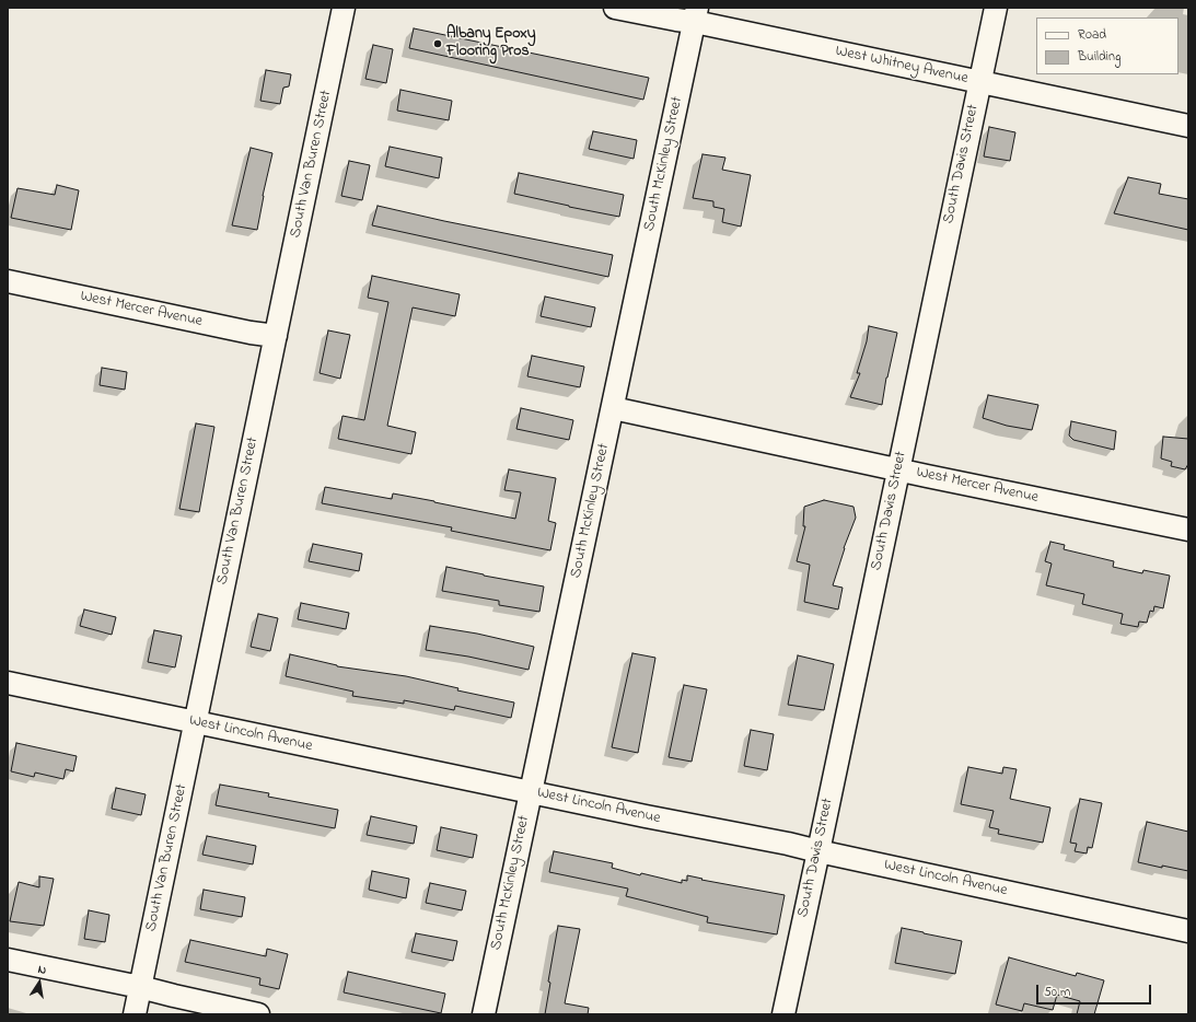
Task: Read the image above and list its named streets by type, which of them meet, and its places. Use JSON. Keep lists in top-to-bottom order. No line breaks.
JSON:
{"streets":{"street":["West Whitney Avenue","South Van Buren Street","South McKinley Street","South Davis Street","West Mercer Avenue","West Lincoln Avenue"]},"crossings":[["West Whitney Avenue","South McKinley Street"],["West Whitney Avenue","South Davis Street"],["South Van Buren Street","West Mercer Avenue"],["South Van Buren Street","West Lincoln Avenue"],["South McKinley Street","West Mercer Avenue"],["South McKinley Street","West Lincoln Avenue"],["South Davis Street","West Mercer Avenue"],["South Davis Street","West Lincoln Avenue"]],"places":["Albany Epoxy Flooring Pros"],"legend":["Road","Building"],"scale_bar":"50 m","north":"top"}
